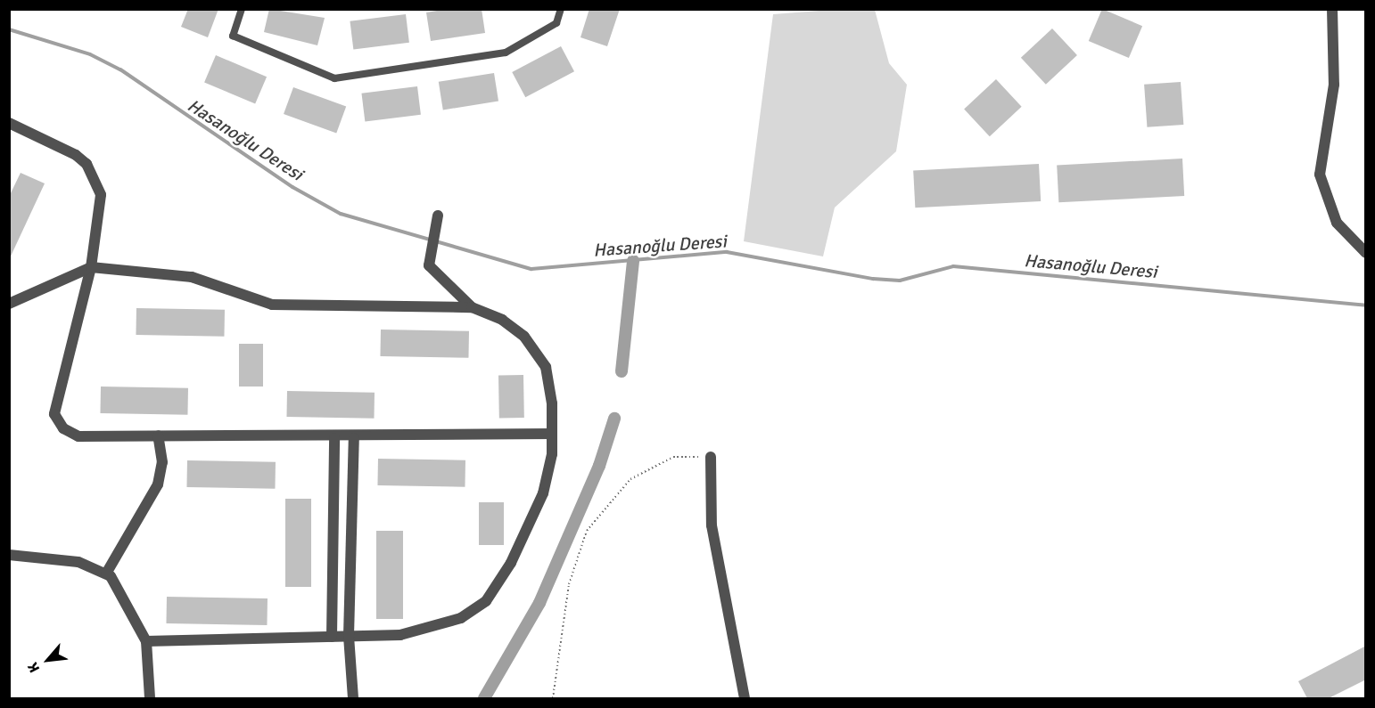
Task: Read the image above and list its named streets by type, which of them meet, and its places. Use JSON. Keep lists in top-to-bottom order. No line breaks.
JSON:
{"water":["Hasanoğlu Deresi"],"north":"bottom left"}
